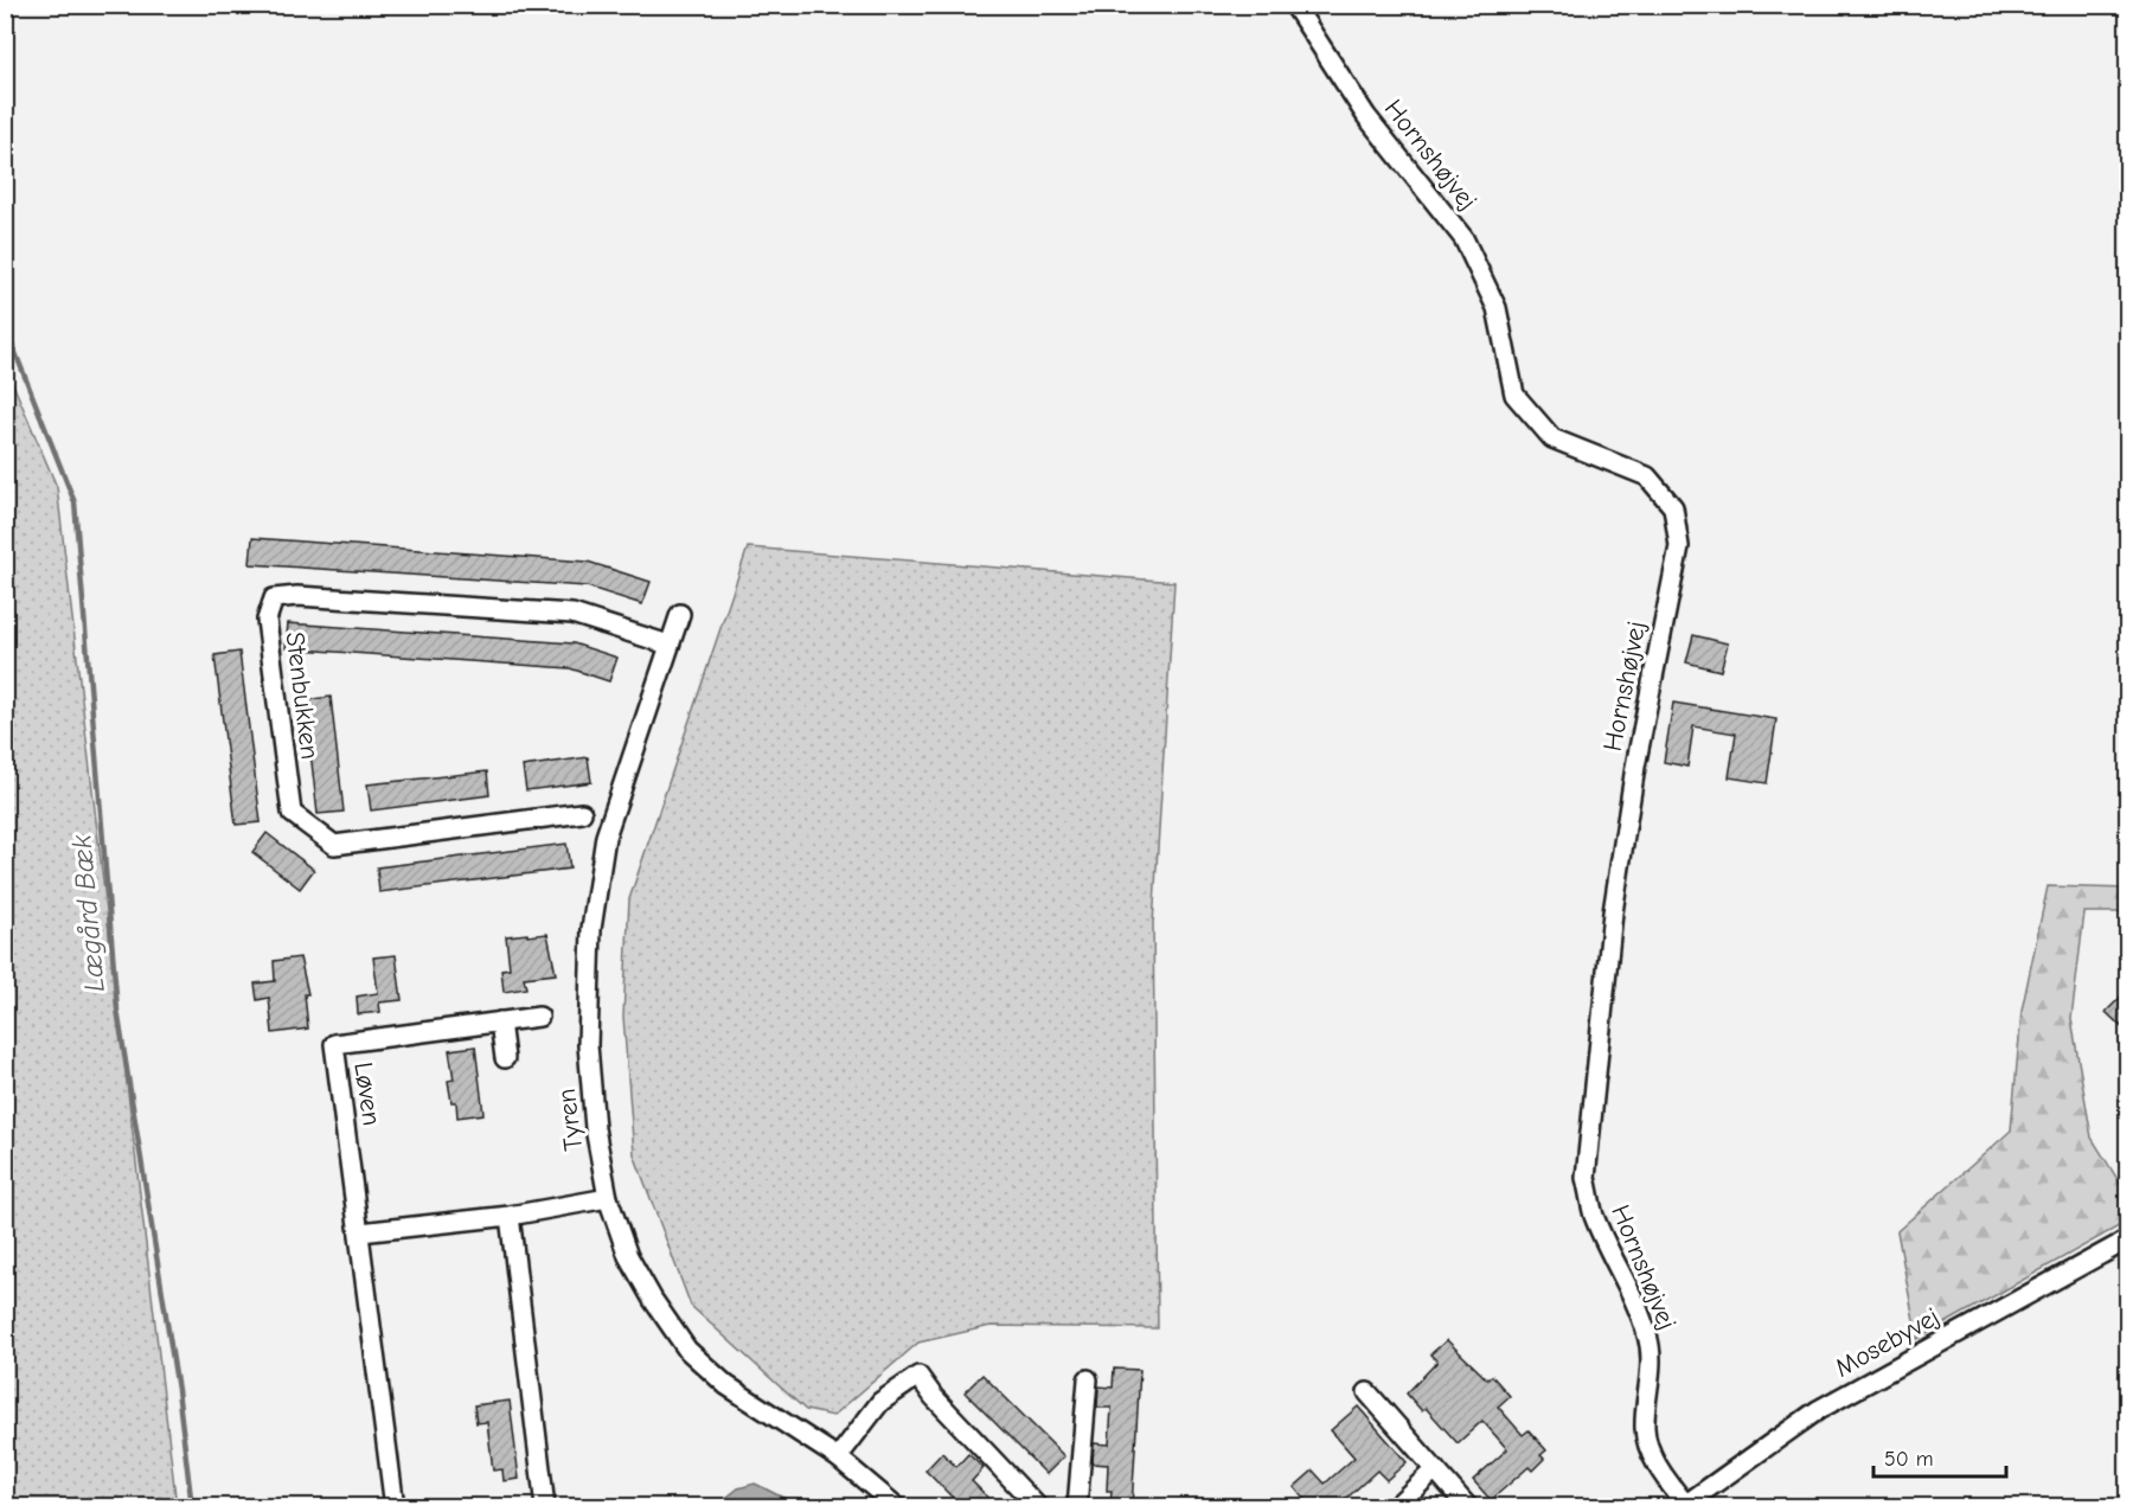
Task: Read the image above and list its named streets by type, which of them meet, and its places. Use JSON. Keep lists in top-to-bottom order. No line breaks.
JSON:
{"streets":{"street":["Hornshøjvej","Stenbukken","Løven","Tyren","Mosebyvej"]},"crossings":[["Hornshøjvej","Mosebyvej"],["Stenbukken","Tyren"]],"water":["Lægård Bæk"],"scale_bar":"50 m"}
